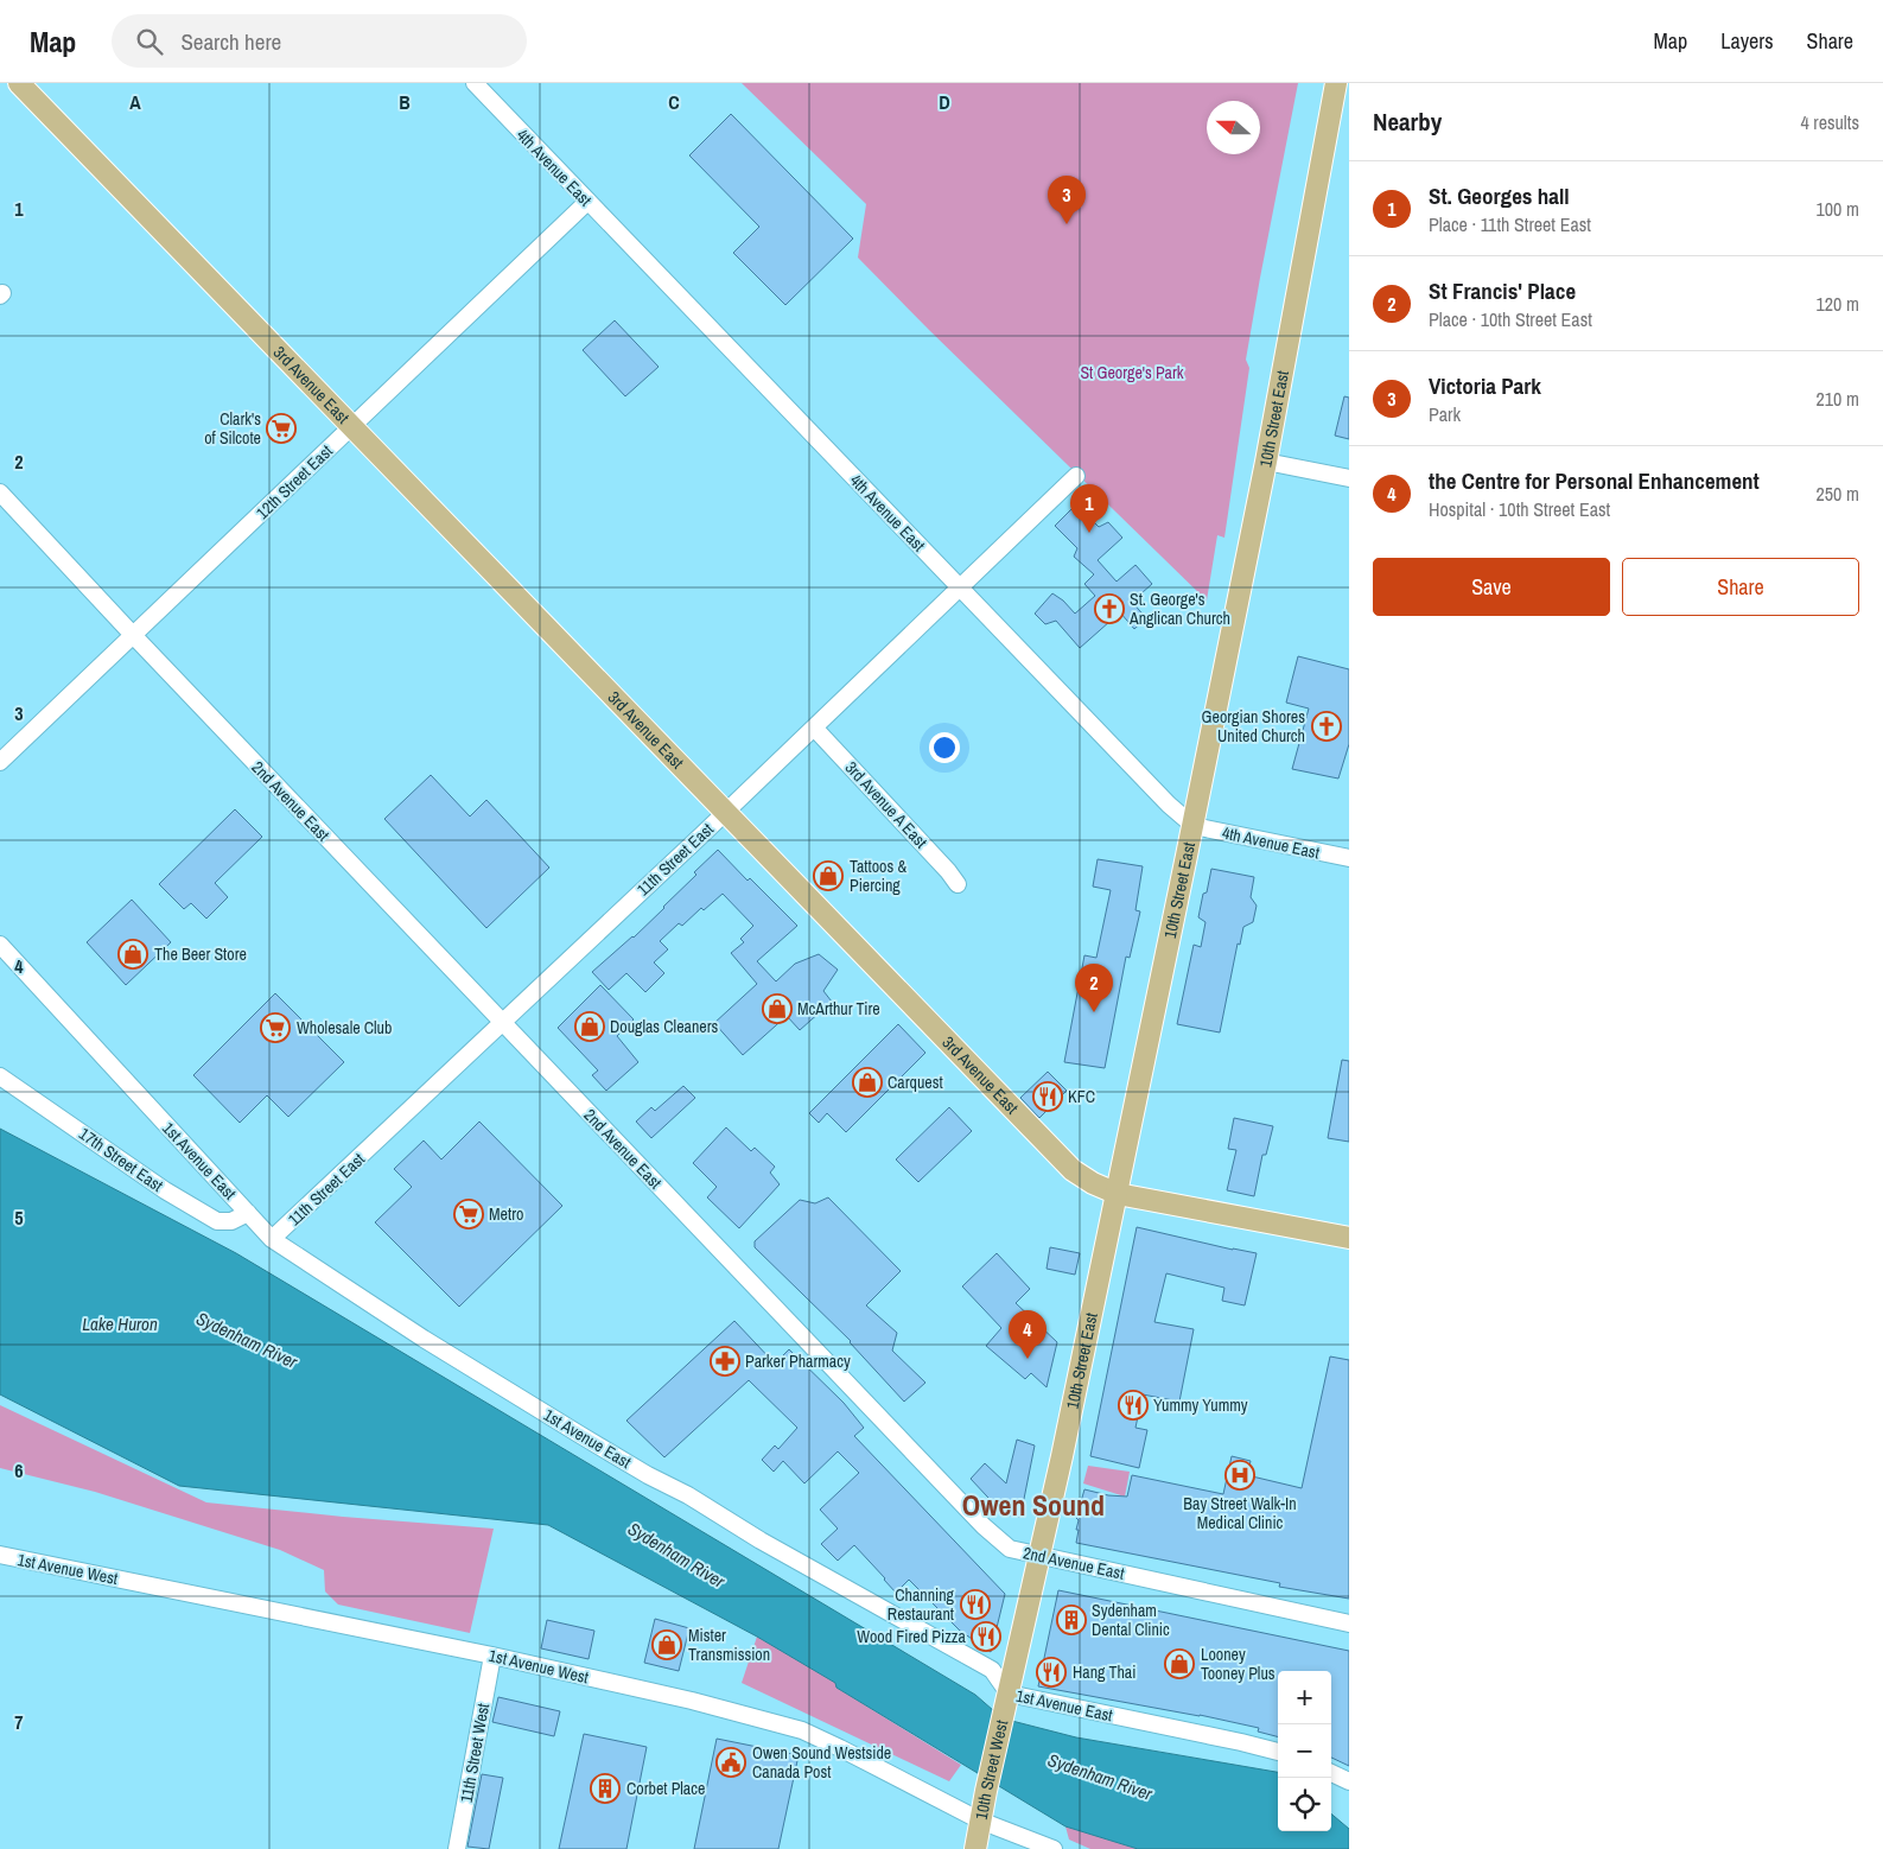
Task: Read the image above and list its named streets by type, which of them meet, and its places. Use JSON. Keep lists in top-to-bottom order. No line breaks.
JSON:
{"streets":{"main road":["3rd Avenue East","10th Street East","10th Street West"],"street":["4th Avenue East","12th Street East","2nd Avenue East","3rd Avenue A East","11th Street East","17th Street East","1st Avenue East","1st Avenue West","11th Street West"]},"crossings":[["4th Avenue East","10th Street East"],["4th Avenue East","12th Street East"],["4th Avenue East","11th Street East"],["3rd Avenue East","10th Street East"],["3rd Avenue East","12th Street East"],["3rd Avenue East","11th Street East"],["10th Street East","2nd Avenue East"],["10th Street East","1st Avenue East"],["10th Street East","10th Street West"],["12th Street East","2nd Avenue East"],["2nd Avenue East","11th Street East"],["3rd Avenue A East","11th Street East"],["11th Street East","1st Avenue East"],["17th Street East","1st Avenue East"],["1st Avenue East","10th Street West"],["1st Avenue West","11th Street West"],["1st Avenue West","10th Street West"]],"districts":["Owen Sound"],"water":["Lake Huron","Sydenham River"],"parks":["St George's Park"],"places":{"supermarket":["Clark's of Silcote","Wholesale Club","Metro"],"church":["St. George's Anglican Church","Georgian Shores United Church"],"shop":["Tattoos & Piercing","The Beer Store","McArthur Tire","Douglas Cleaners","Carquest","Mister Transmission","Looney Tooney Plus"],"restaurant":["KFC","Yummy Yummy","Channing Restaurant","Wood Fired Pizza","Hang Thai"],"pharmacy":["Parker Pharmacy"],"hospital":["Bay Street Walk-In Medical Clinic"],"building":["Sydenham Dental Clinic","Corbet Place"],"public building":["Owen Sound Westside Canada Post"]},"north":"left","page":{"header":"Map","search":"Search here","nav":["Map","Layers","Share"],"heading":["Nearby","4 results"],"list":[{"mark":"1","name":"St. Georges hall","note":"Place · 11th Street East","value":"100 m"},{"mark":"2","name":"St Francis' Place","note":"Place · 10th Street East","value":"120 m"},{"mark":"3","name":"Victoria Park","note":"Park","value":"210 m"},{"mark":"4","name":"the Centre for Personal Enhancement","note":"Hospital · 10th Street East","value":"250 m"}],"pins":["3","1","2","4"],"buttons":["Save","Share"],"map_buttons":["+","−"]},"grid":{"columns":["A","B","C","D"],"rows":["1","2","3","4","5","6","7"]}}
